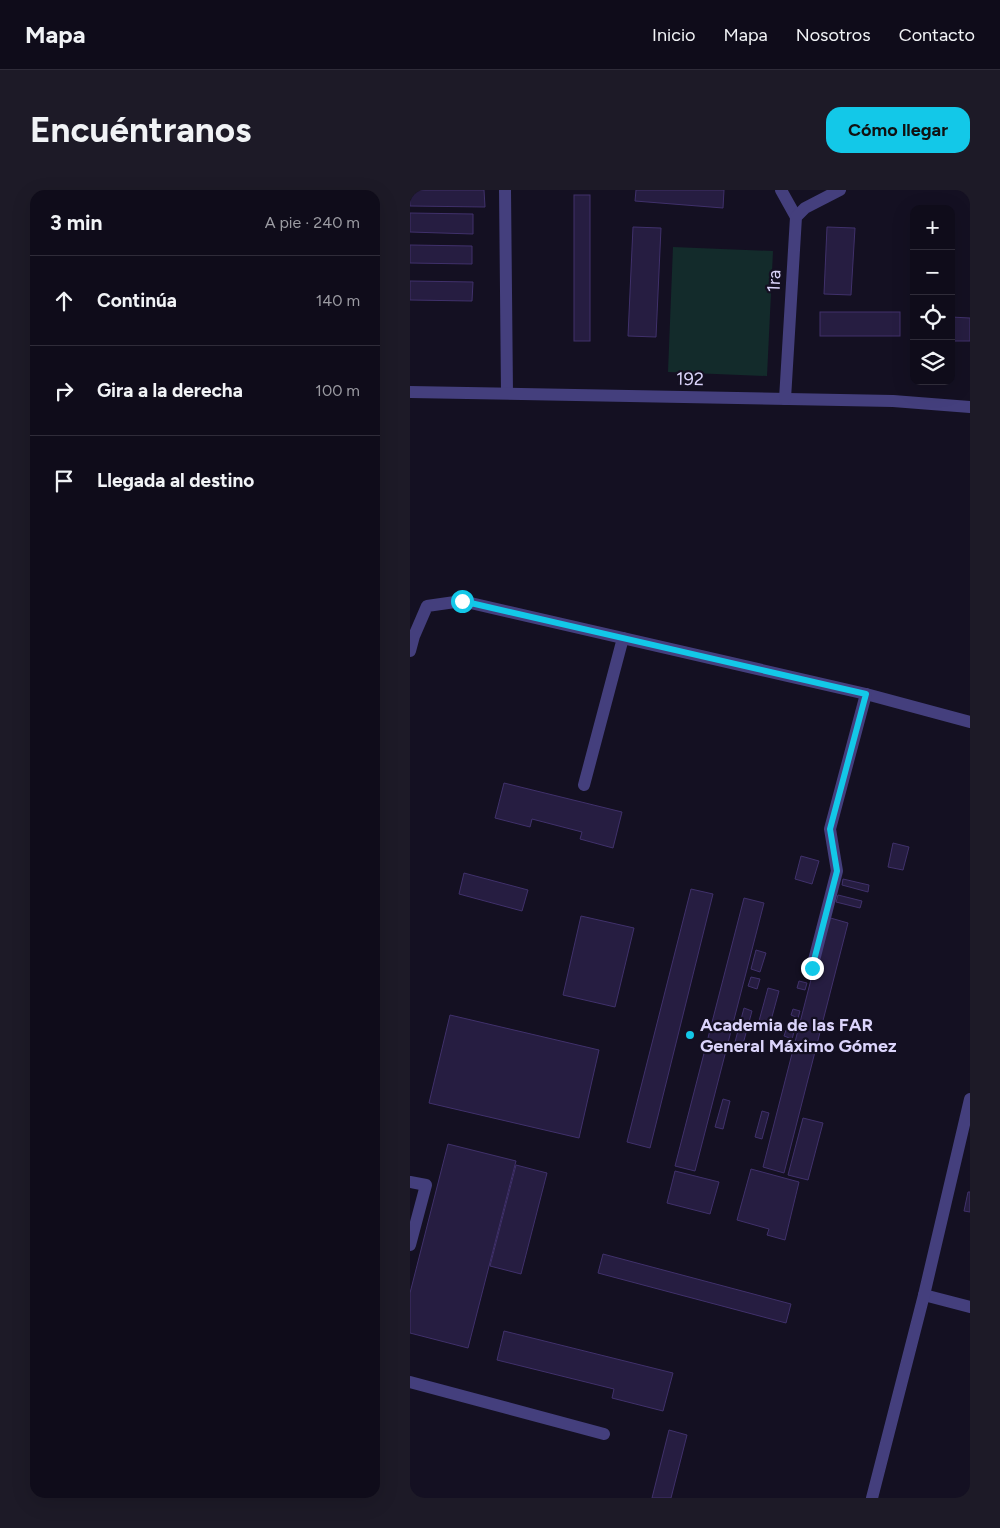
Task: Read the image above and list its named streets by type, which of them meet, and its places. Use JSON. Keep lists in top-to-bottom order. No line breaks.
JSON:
{"streets":{"street":["1ra","192"]},"crossings":[["1ra","192"]],"places":["Academia de las FAR General Máximo Gómez"],"page":{"header":"Mapa","nav":["Inicio","Mapa","Nosotros","Contacto"],"buttons":"Cómo llegar","title":"Encuéntranos","heading":["3 min","A pie · 240 m"],"map_buttons":["+","−"],"list":[["Continúa","140 m"],["Gira a la derecha","100 m"],"Llegada al destino"]}}
